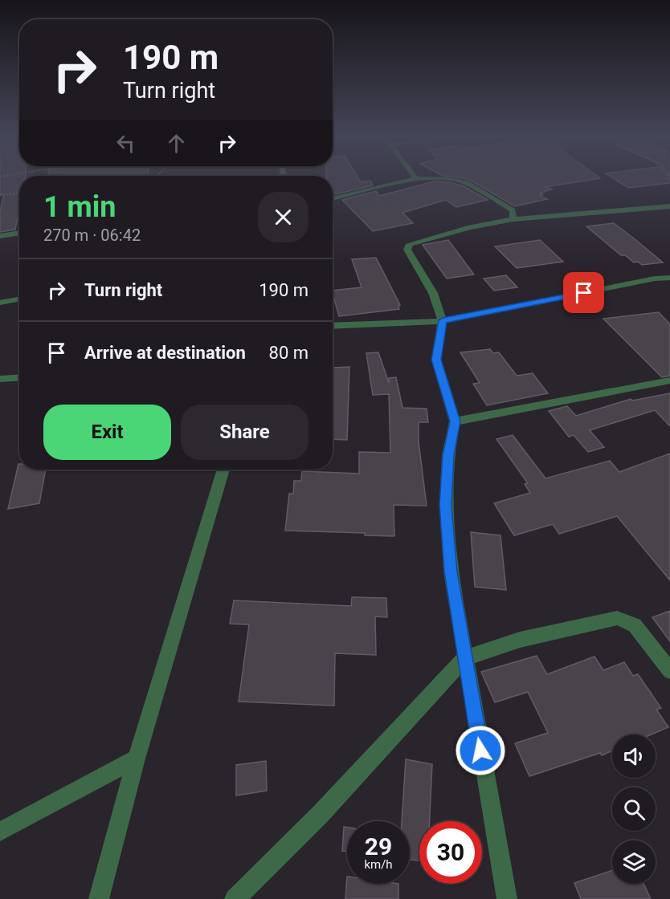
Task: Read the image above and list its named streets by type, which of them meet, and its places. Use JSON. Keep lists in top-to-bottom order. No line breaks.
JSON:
{"page":{"turn":["190 m","Turn right"],"heading":["1 min","270 m · 06:42"],"list":[{"name":"Turn right","value":"190 m"},{"name":"Arrive at destination","value":"80 m"}],"buttons":["Exit","Share"],"speed":"29 km/h","limit":"30"}}
